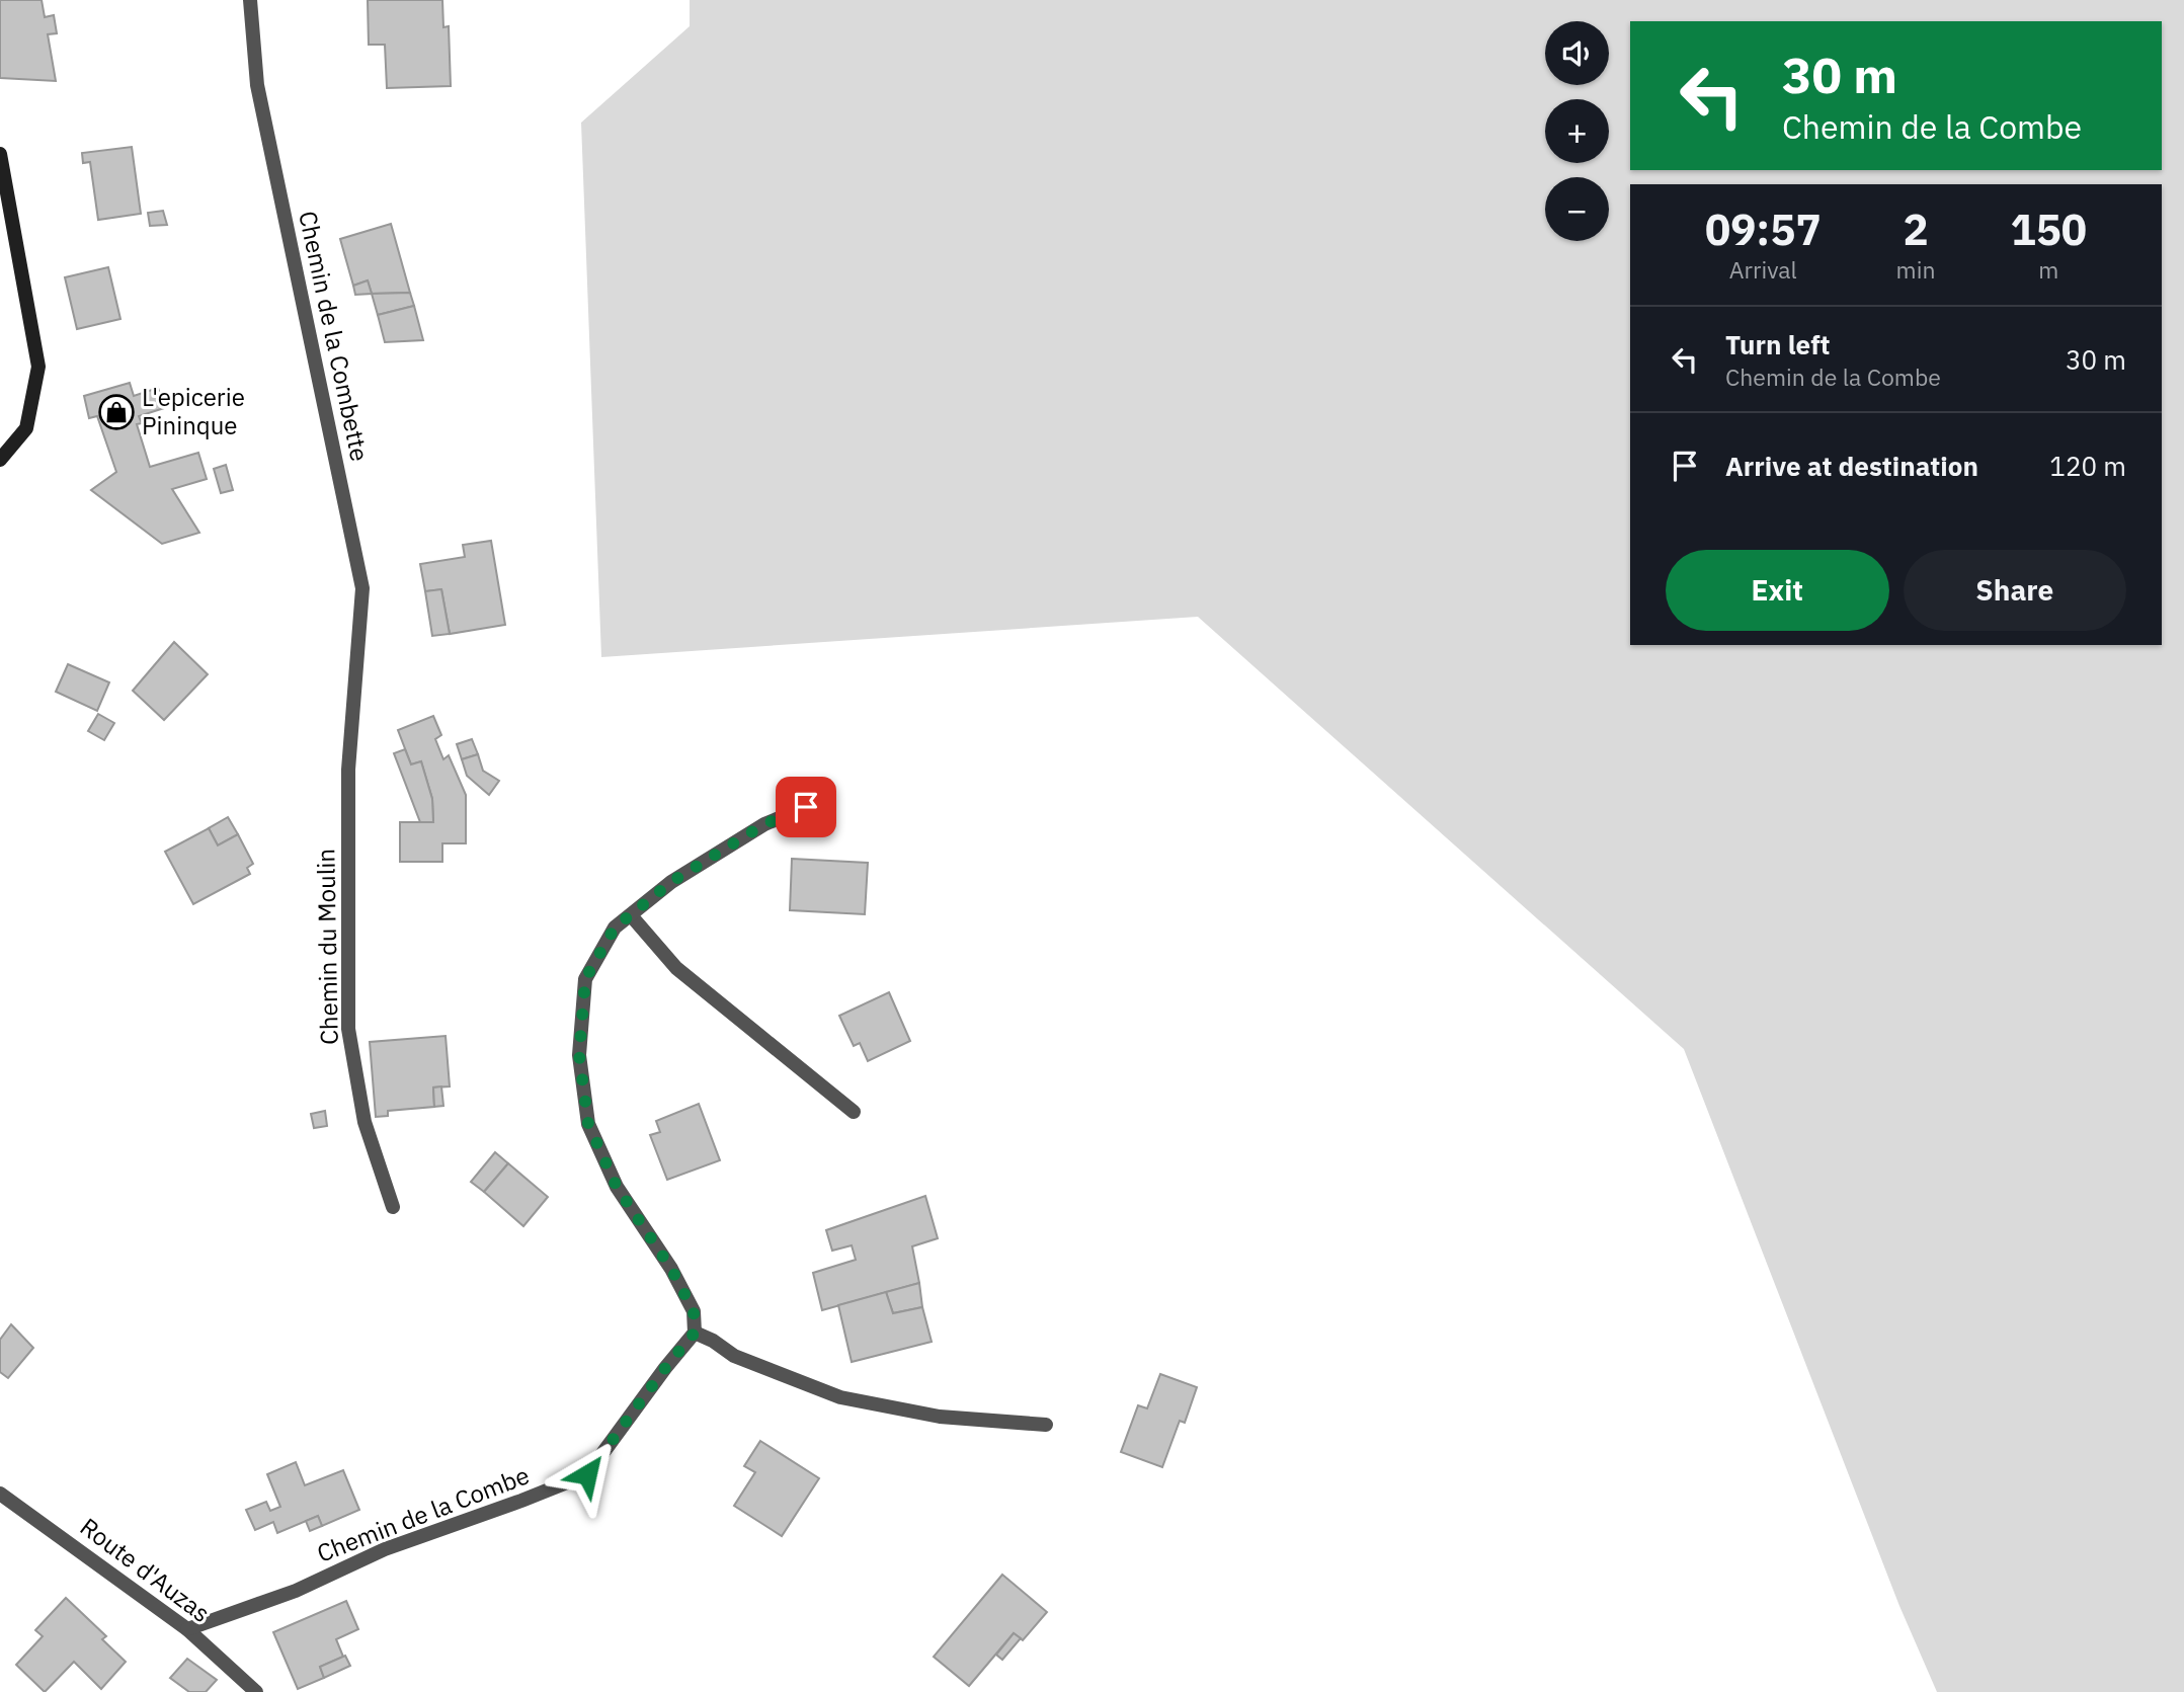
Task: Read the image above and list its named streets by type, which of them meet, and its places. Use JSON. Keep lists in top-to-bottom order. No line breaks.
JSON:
{"streets":{"street":["Chemin de la Combette","Chemin du Moulin","Chemin de la Combe","Route d'Auzas"]},"crossings":[["Chemin de la Combette","Chemin du Moulin"],["Chemin de la Combe","Route d'Auzas"]],"places":{"shop":["L'epicerie Pininque"]},"page":{"map_buttons":["+","−"],"turn":["30 m","Chemin de la Combe"],"eta":["09:57","Arrival","2","min","150","m"],"list":[{"name":"Turn left","note":"Chemin de la Combe","value":"30 m"},{"name":"Arrive at destination","value":"120 m"}],"buttons":["Exit","Share"]}}
